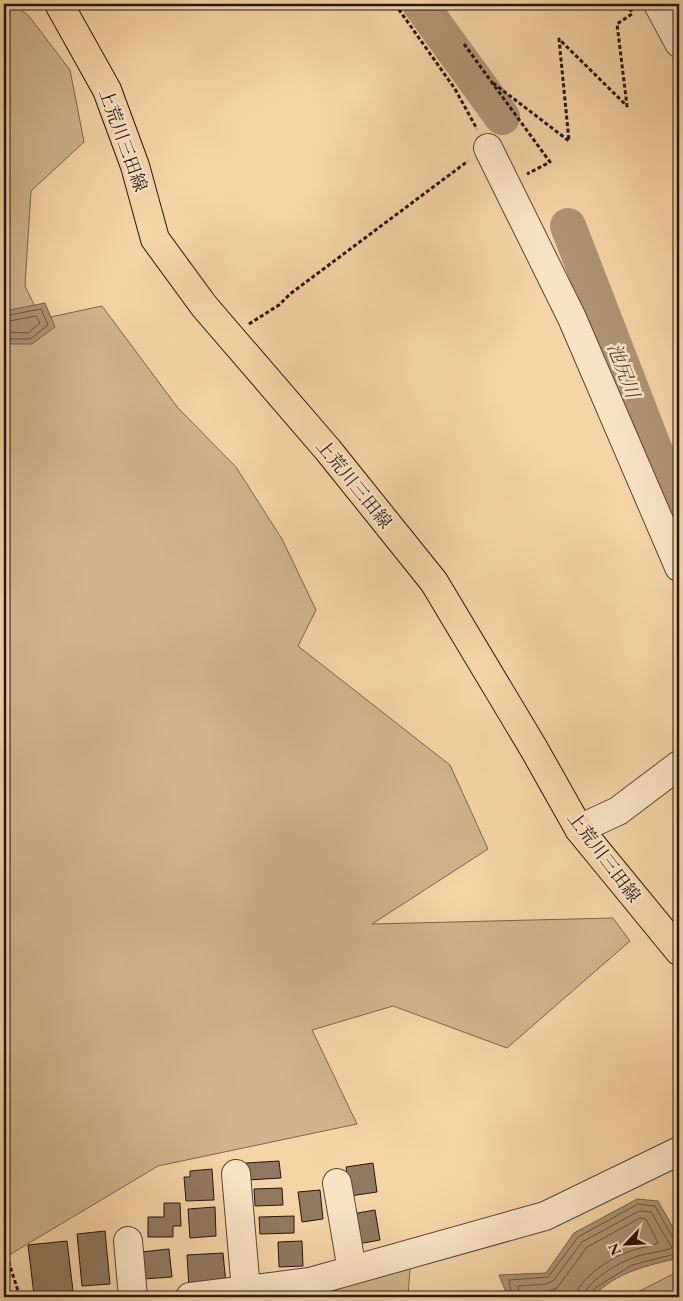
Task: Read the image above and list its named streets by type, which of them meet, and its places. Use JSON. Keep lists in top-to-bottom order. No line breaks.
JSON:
{"streets":{"main road":["上荒川三田線"]},"water":["池尻川"],"north":"bottom left"}
